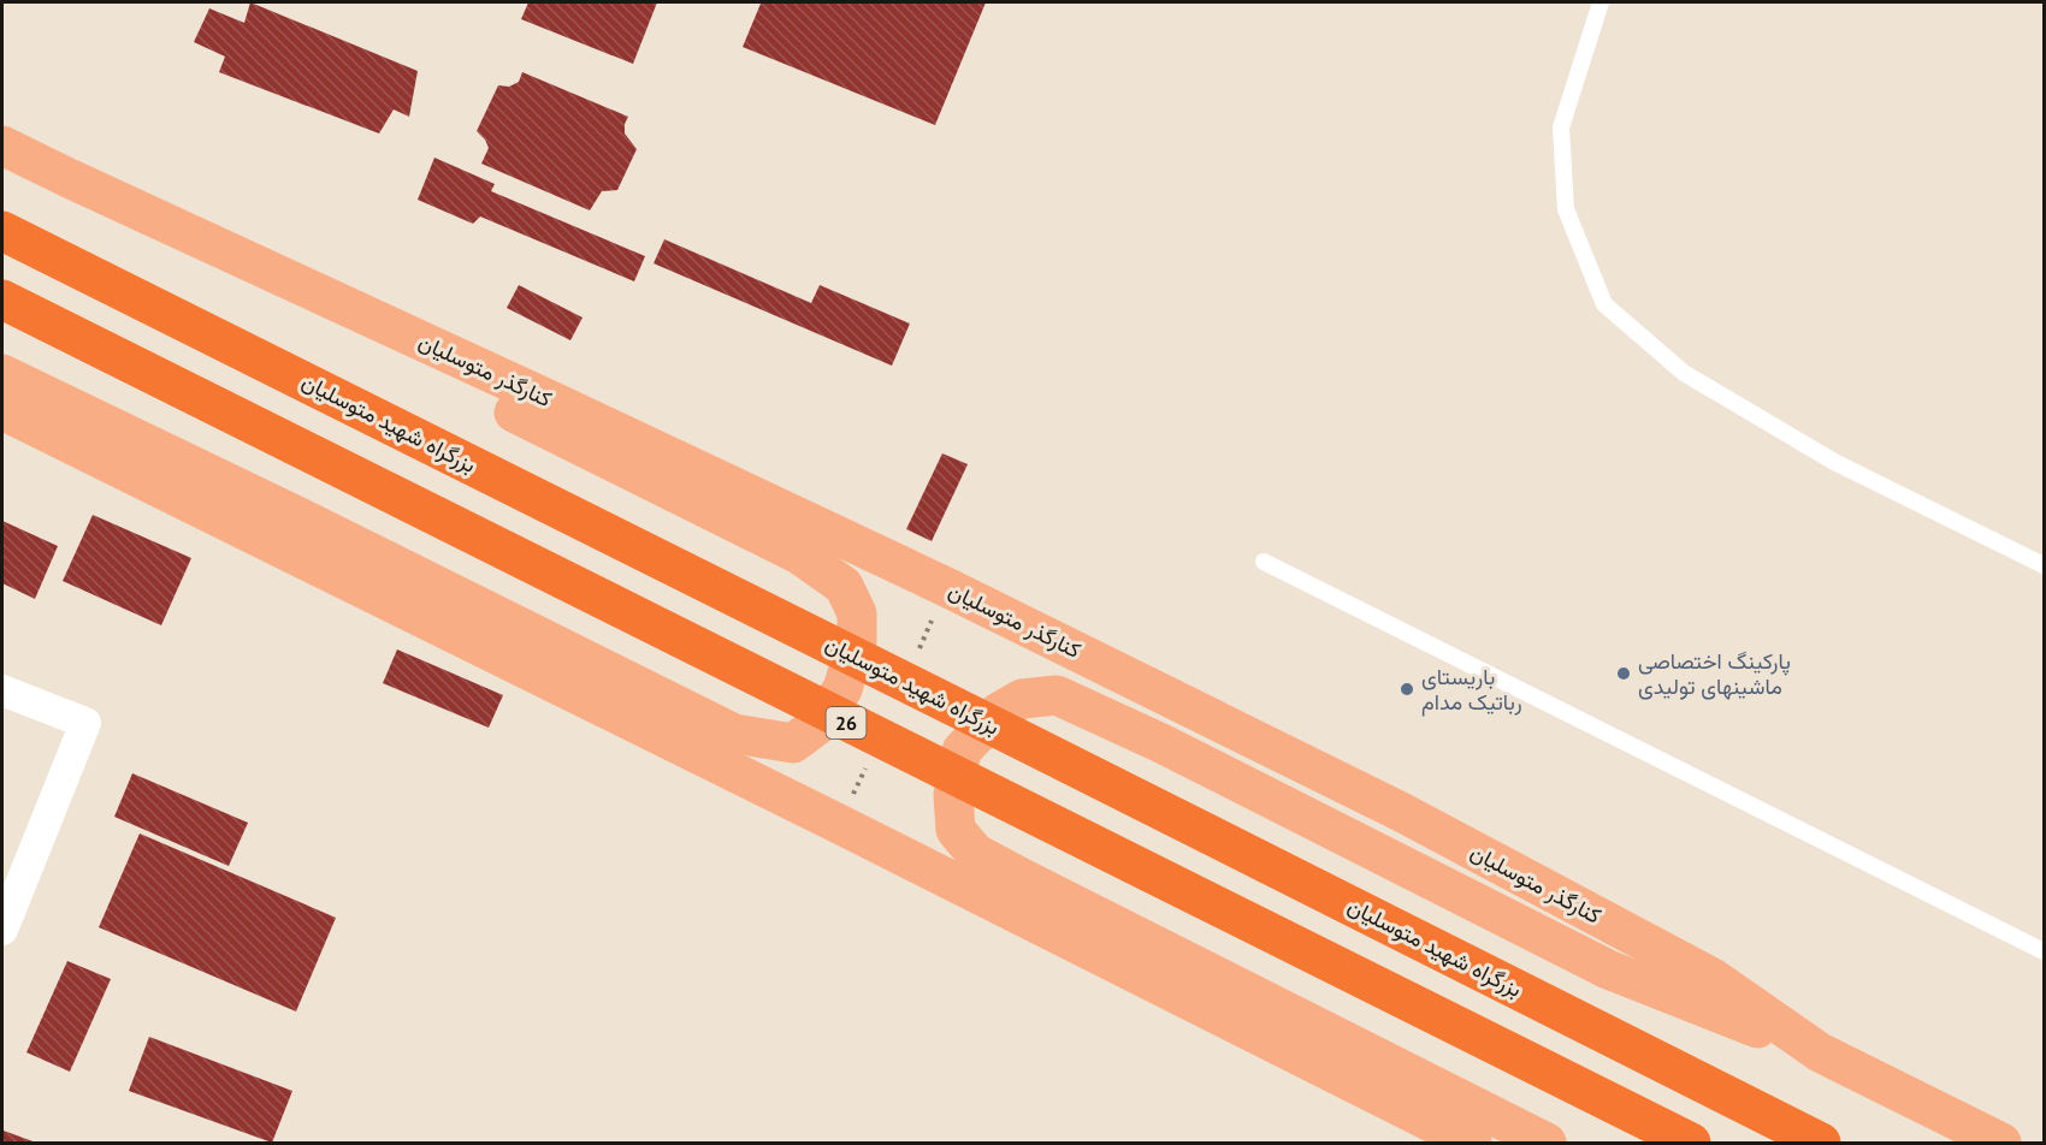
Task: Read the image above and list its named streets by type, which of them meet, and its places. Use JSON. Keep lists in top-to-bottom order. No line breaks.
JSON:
{"streets":{"highway":["بزرگراه شهید متوسلیان","26"],"main road":["کنارگذر متوسلیان"]},"places":["پارکینگ اختصاصی ماشینهای تولیدی","باریستای رباتیک مدام"]}
